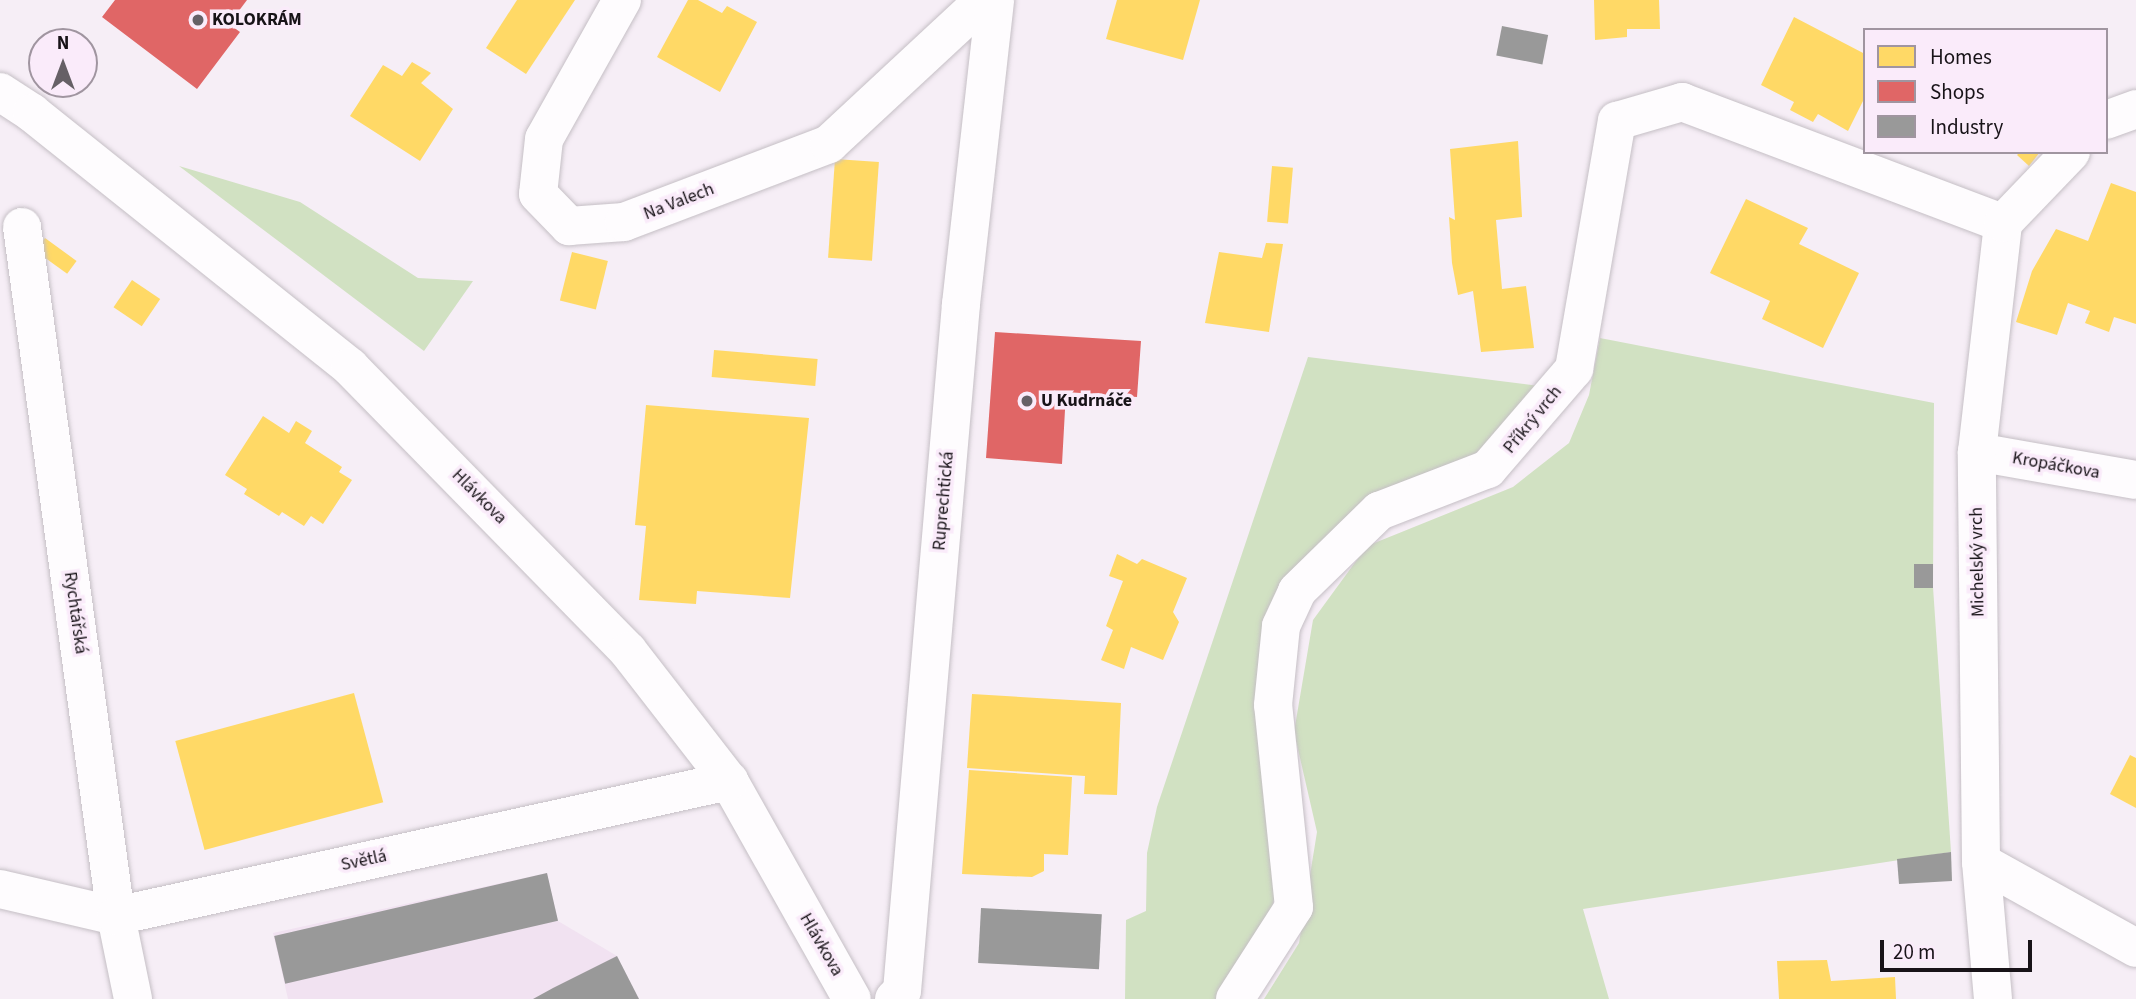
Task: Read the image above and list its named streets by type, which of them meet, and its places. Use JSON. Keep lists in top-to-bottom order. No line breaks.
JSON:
{"streets":{"street":["Na Valech","Příkrý vrch","Kropáčkova","Hlávkova","Ruprechtická","Michelský vrch","Rychtářská","Světlá"]},"crossings":[["Příkrý vrch","Michelský vrch"],["Kropáčkova","Michelský vrch"],["Hlávkova","Světlá"],["Rychtářská","Světlá"]],"places":["KOLOKRÁM","U Kudrnáče"],"legend":["Homes","Shops","Industry"],"scale_bar":"20 m","north":"top"}
